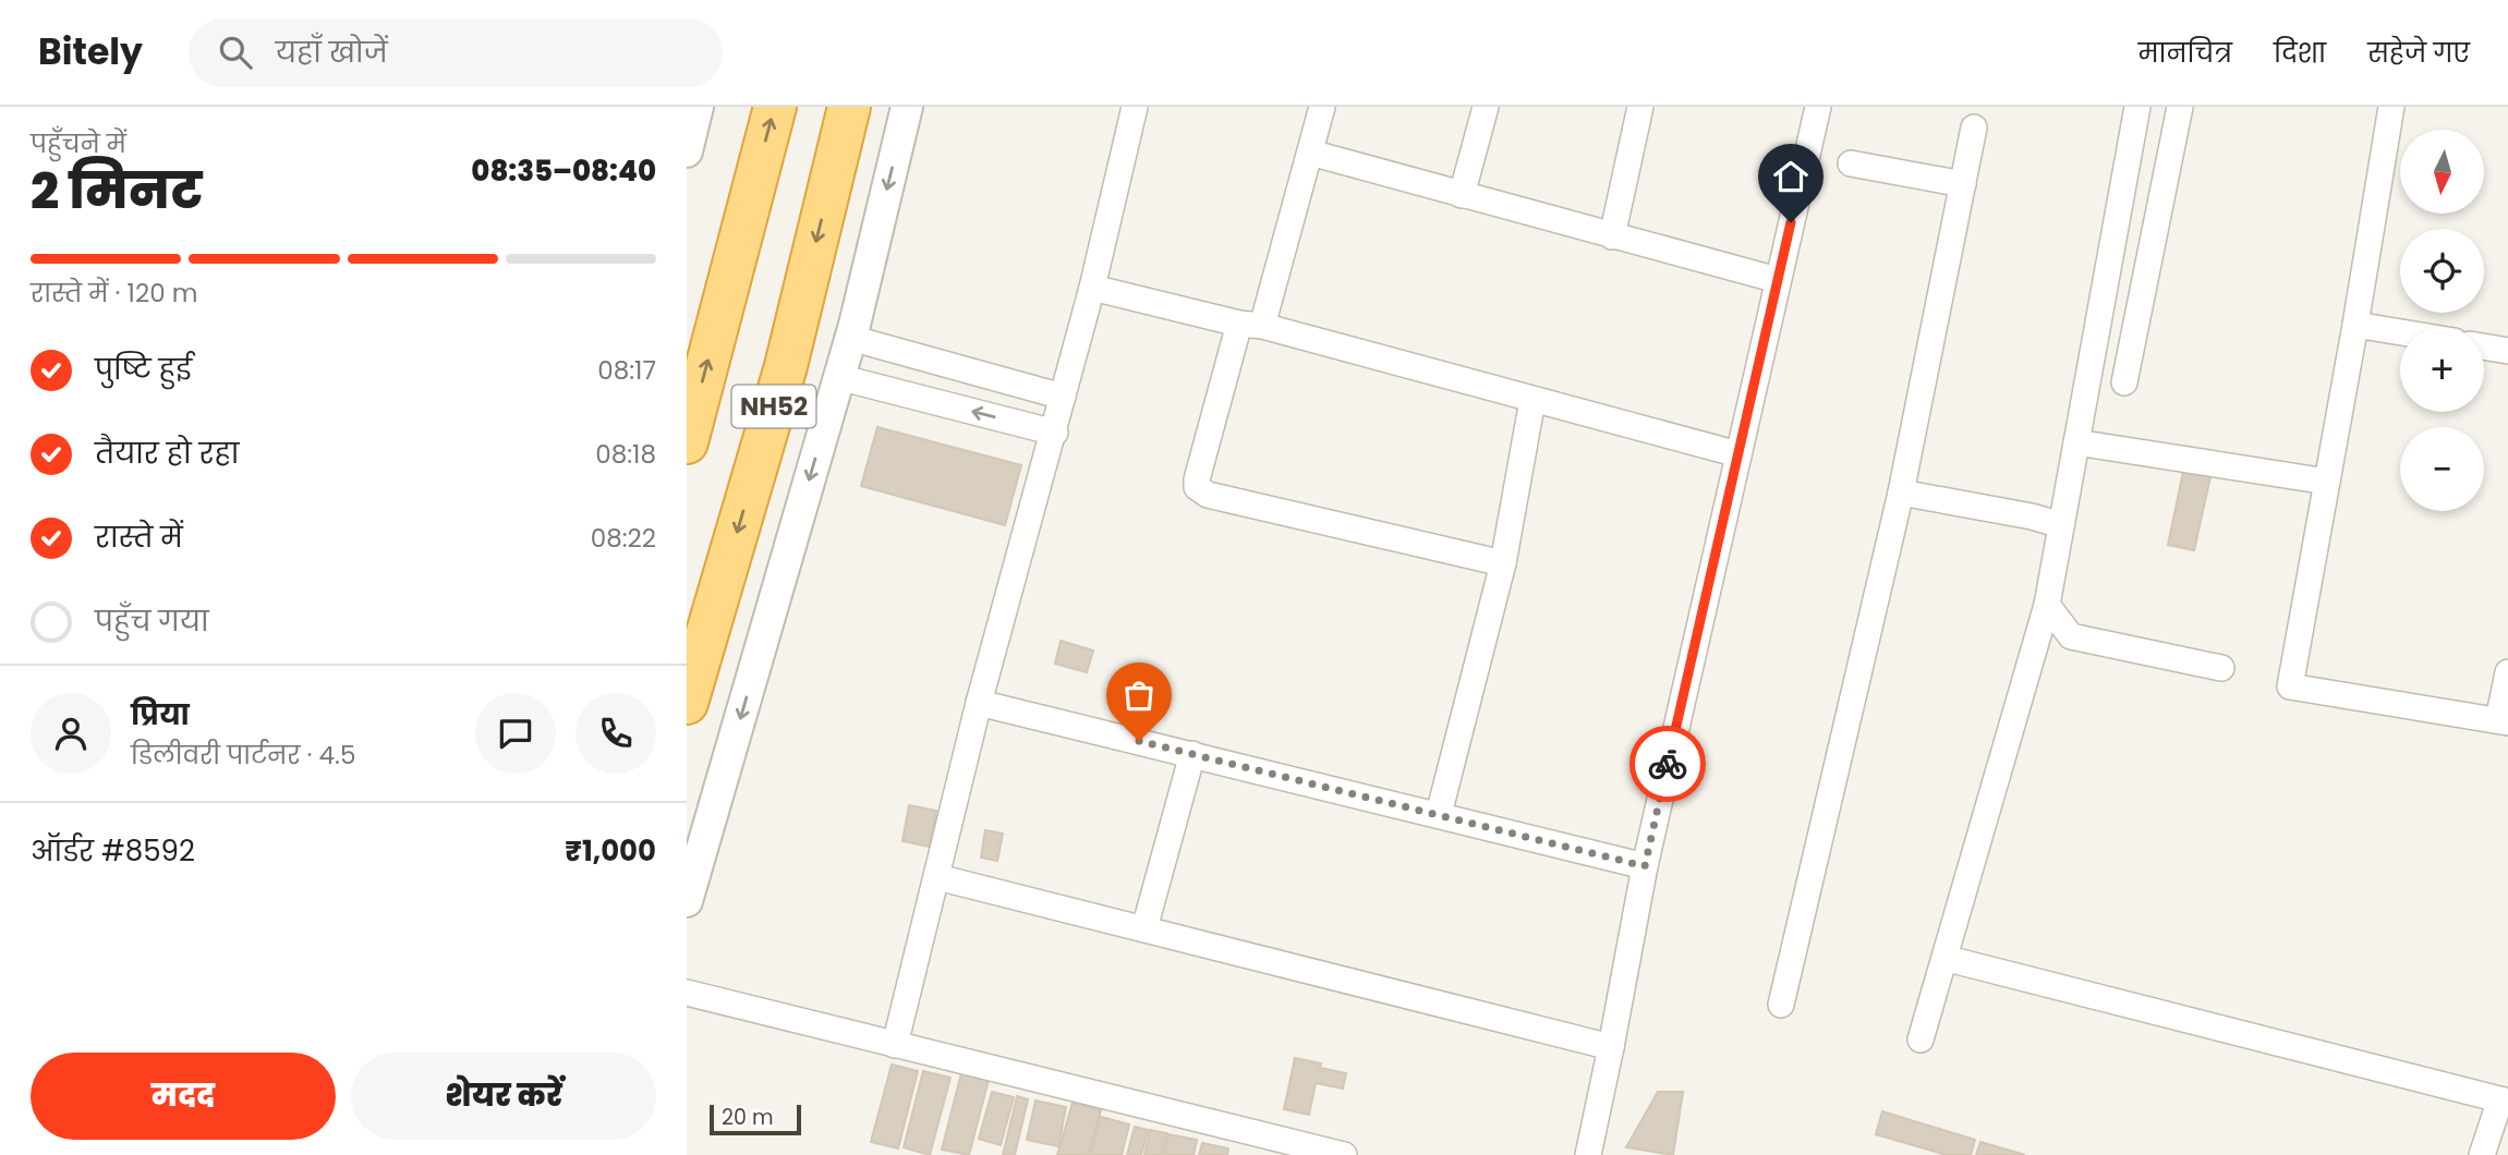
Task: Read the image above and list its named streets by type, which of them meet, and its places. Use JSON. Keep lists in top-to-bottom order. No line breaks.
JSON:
{"streets":{"highway":["NH52"]},"scale_bar":"20 m","north":"bottom","page":{"header":"Bitely","search":"यहाँ खोजें","nav":["मानचित्र","दिशा","सहेजे गए"],"heading":["2 मिनट","पहुँचने में","08:35–08:40"],"panel":["प्रिया","डिलीवरी पार्टनर · 4.5","ऑर्डर #8592","₹1,000"],"map_buttons":["+","−"],"bar":"रास्ते में · 120 m","list":[["पुष्टि हुई","08:17"],["तैयार हो रहा","08:18"],["रास्ते में","08:22"],"पहुँच गया"],"buttons":["मदद","शेयर करें"],"scale":"20 m"}}
